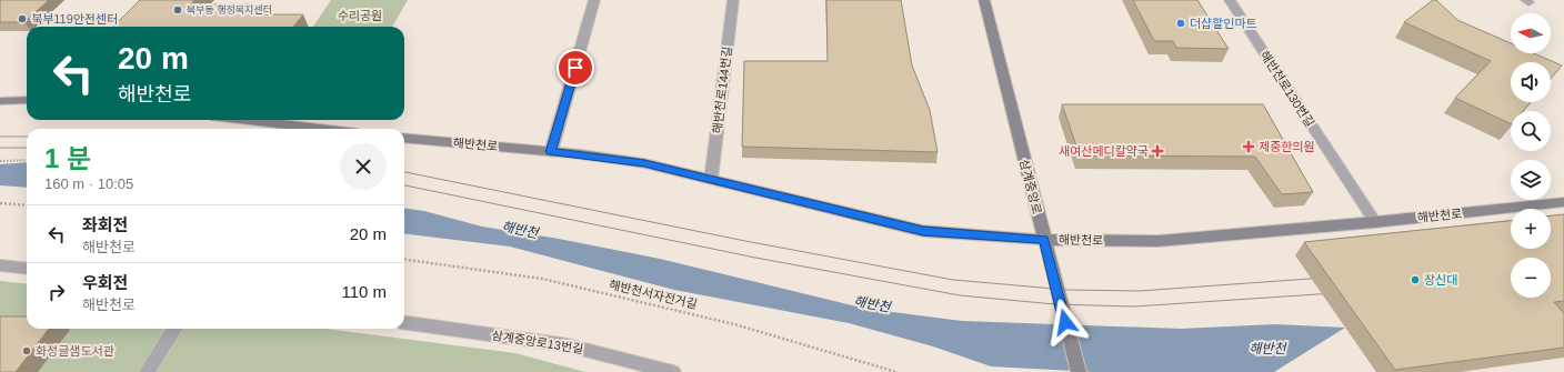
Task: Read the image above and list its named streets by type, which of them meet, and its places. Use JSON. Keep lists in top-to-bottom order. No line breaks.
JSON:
{"streets":{"street":["해반천로130번길","해반천로144번길","해반천로","삼계중앙로","삼계중앙로13번길"],"path":["해반천서자전거길"]},"crossings":[["해반천로130번길","해반천로"],["해반천로144번길","해반천로"],["해반천로","삼계중앙로"]],"water":["해반천"],"parks":["수리공원"],"places":{"other":["북부동 행정복지센터","북부119안전센터","더샵할인마트","장신대","화정글샘도서관"],"health":["제중한의원","새여산메디칼약국"]},"north":"left","page":{"map_buttons":["+","−"],"turn":["20 m","해반천로"],"heading":["1 분","160 m · 10:05"],"list":[{"name":"좌회전","note":"해반천로","value":"20 m"},{"name":"우회전","note":"해반천로","value":"110 m"}]}}
